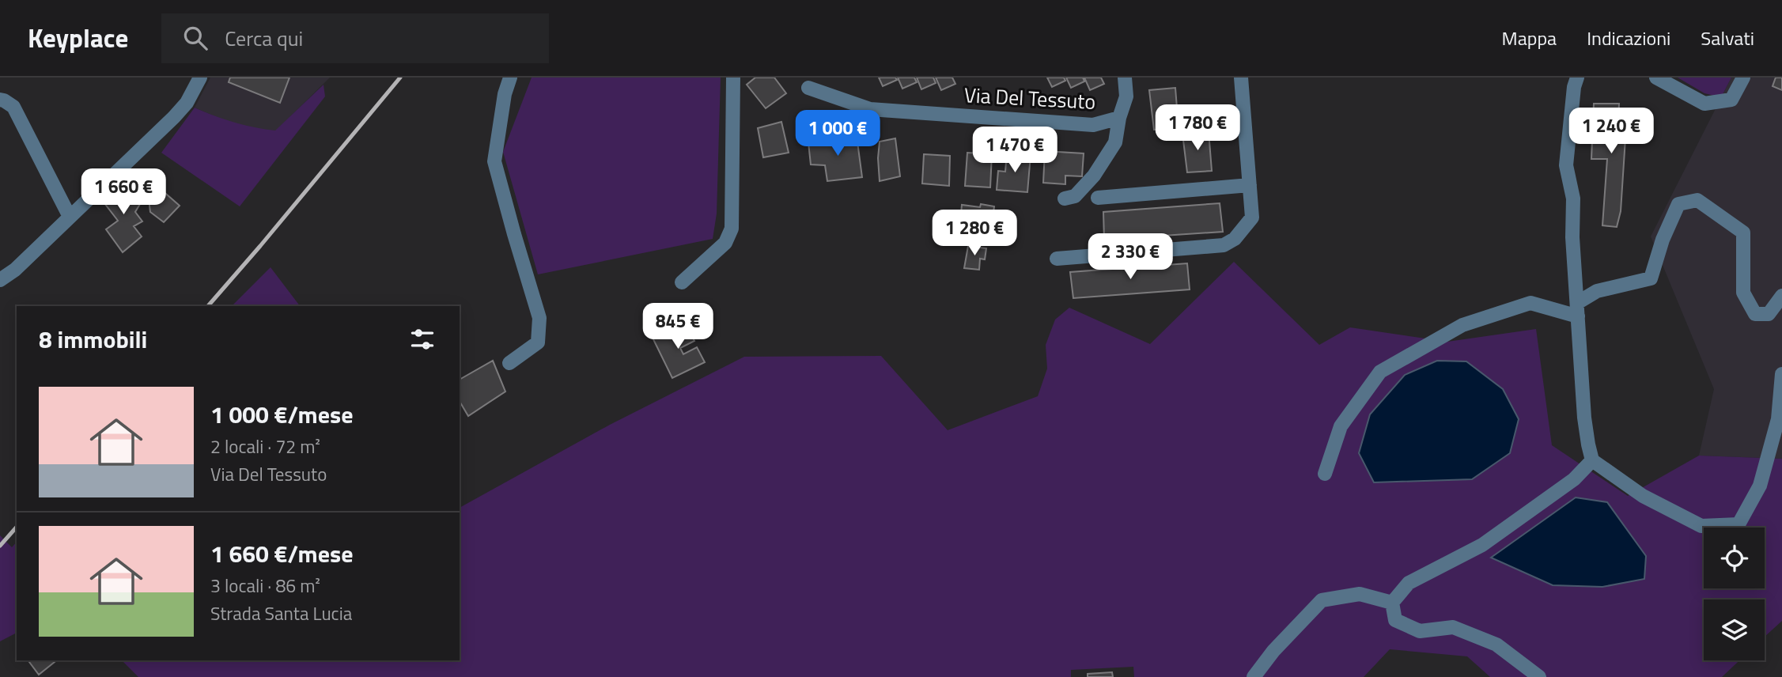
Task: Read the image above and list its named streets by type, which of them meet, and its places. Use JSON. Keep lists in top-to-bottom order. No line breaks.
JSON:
{"streets":{"street":["Via Del Tessuto"]},"page":{"header":"Keyplace","search":"Cerca qui","nav":["Mappa","Indicazioni","Salvati"],"price":["1 780 €","1 240 €","1 000 €","1 470 €","1 660 €","1 280 €","2 330 €","845 €"],"heading":"8 immobili","list":[{"name":"1 000 €/mese","note":"2 locali · 72 m² · Via Del Tessuto"},{"name":"1 660 €/mese","note":"3 locali · 86 m² · Strada Santa Lucia"}]}}
